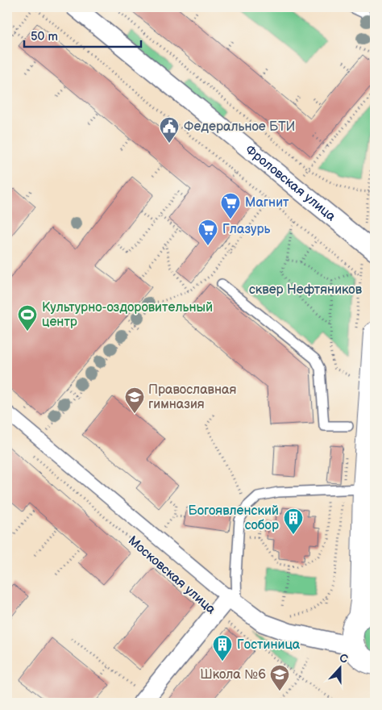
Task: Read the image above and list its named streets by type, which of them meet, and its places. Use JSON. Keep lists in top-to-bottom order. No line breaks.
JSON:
{"streets":{"street":["Фроловская улица","Московская улица"]},"parks":["сквер Нефтяников"],"places":{"public building":["Федеральное БТИ"],"supermarket":["Магнит","Глазурь"],"sports":["Культурно-оздоровительный центр"],"school or university":["Православная гимназия","Школа №6"],"building":["Богоявленский собор","Гостиница"]},"scale_bar":"50 m","north":"top"}
